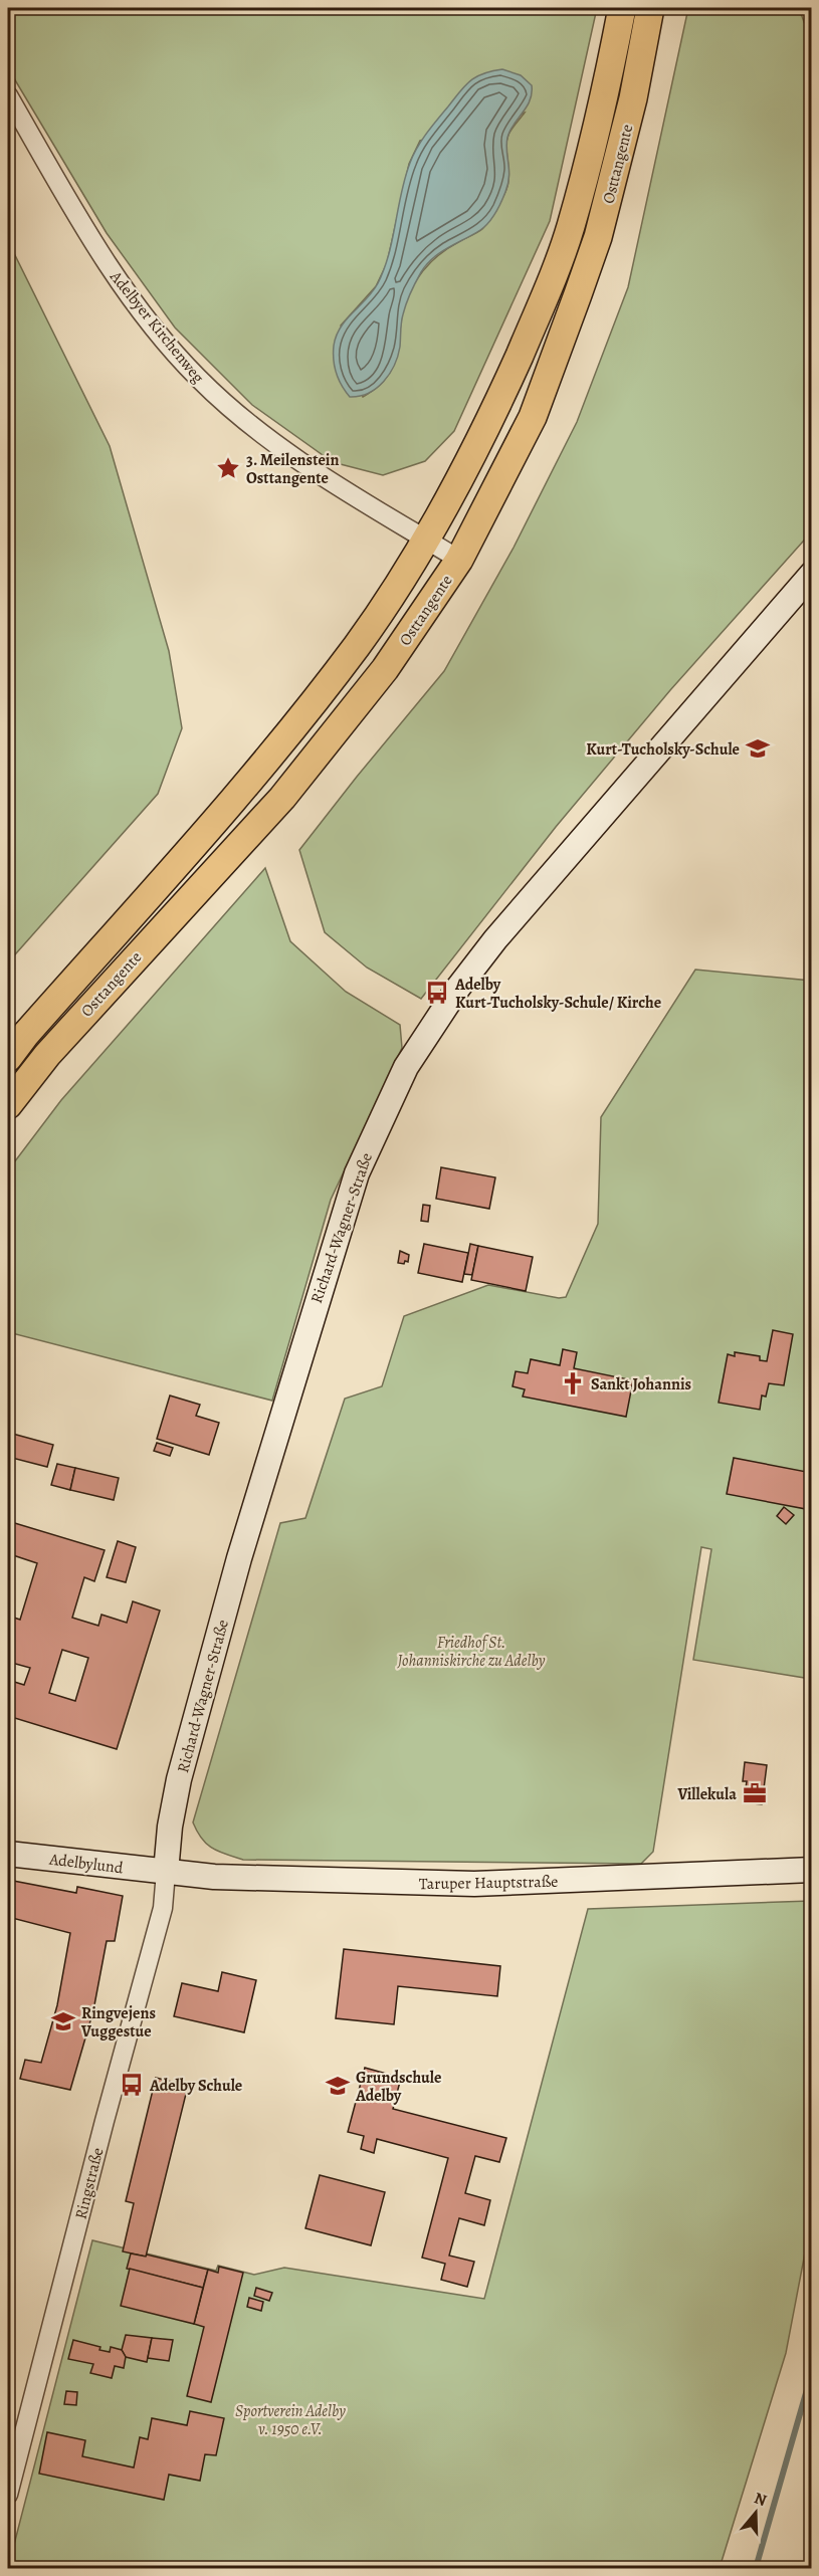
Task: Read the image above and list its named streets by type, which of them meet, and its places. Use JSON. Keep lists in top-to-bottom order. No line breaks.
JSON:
{"streets":{"main road":["Osttangente"],"street":["Adelbyer Kirchenweg","Richard-Wagner-Straße","Adelbylund","Taruper Hauptstraße","Ringstraße"]},"crossings":[["Osttangente","Adelbyer Kirchenweg"],["Richard-Wagner-Straße","Adelbylund"],["Richard-Wagner-Straße","Taruper Hauptstraße"],["Richard-Wagner-Straße","Ringstraße"],["Adelbylund","Taruper Hauptstraße"],["Adelbylund","Ringstraße"],["Taruper Hauptstraße","Ringstraße"]],"parks":["Friedhof St. Johanniskirche zu Adelby","Sportverein Adelby v. 1950 e.V."],"places":{"place":["3. Meilenstein Osttangente"],"school or university":["Kurt-Tucholsky-Schule","Ringvejens Vuggestue","Grundschule Adelby"],"bus stop":["Adelby Kurt-Tucholsky-Schule/ Kirche","Adelby Schule"],"church":["Sankt Johannis"],"office":["Villekula"]},"north":"top"}
